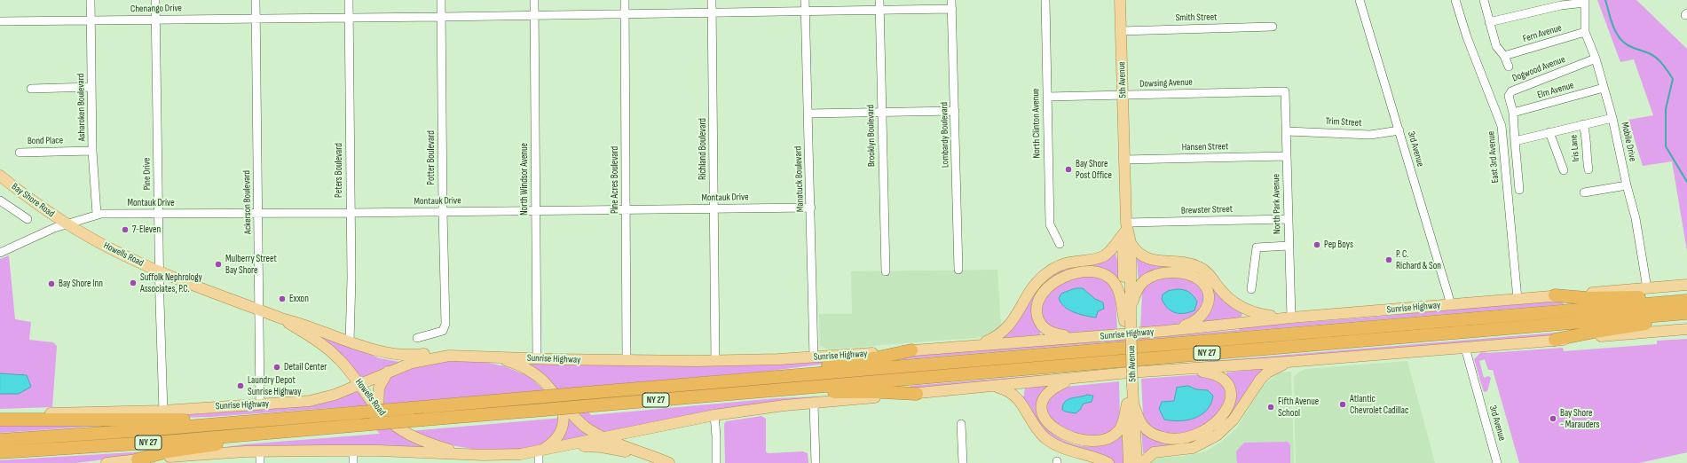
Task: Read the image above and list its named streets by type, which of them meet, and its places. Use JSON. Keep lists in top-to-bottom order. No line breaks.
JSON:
{"streets":{"highway":["Sunrise Highway","NY 27"],"main road":["5th Avenue","Bay Shore Road","Howells Road"],"street":["Chenango Drive","Smith Street","Fern Avenue","Dogwood Avenue","Dowsing Avenue","Elm Avenue","Asharoken Boulevard","Trim Street","North Clinton Avenue","Lombardy Boulevard","Brooklyn Boulevard","Bond Place","Mobile Drive","Hansen Street","Iris Lane","Richland Boulevard","3rd Avenue","East 3rd Avenue","Potter Boulevard","Peters Boulevard","Pine Drive","North Windsor Avenue","Manatuck Boulevard","Pine Acres Boulevard","Montauk Drive","Ackerson Boulevard","North Park Avenue","Brewster Street"]},"crossings":[["Chenango Drive","Asharoken Boulevard"],["Chenango Drive","Lombardy Boulevard"],["Chenango Drive","Brooklyn Boulevard"],["Chenango Drive","Richland Boulevard"],["Chenango Drive","Potter Boulevard"],["Chenango Drive","Peters Boulevard"],["Chenango Drive","Pine Drive"],["Chenango Drive","North Windsor Avenue"],["Chenango Drive","Manatuck Boulevard"],["Chenango Drive","Pine Acres Boulevard"],["Chenango Drive","Ackerson Boulevard"],["Smith Street","5th Avenue"],["Fern Avenue","Mobile Drive"],["Dogwood Avenue","Elm Avenue"],["Dogwood Avenue","Mobile Drive"],["5th Avenue","Dowsing Avenue"],["5th Avenue","Hansen Street"],["5th Avenue","Brewster Street"],["Dowsing Avenue","North Clinton Avenue"],["Dowsing Avenue","North Park Avenue"],["Elm Avenue","Mobile Drive"],["Asharoken Boulevard","Bond Place"],["Asharoken Boulevard","Montauk Drive"],["Trim Street","3rd Avenue"],["Trim Street","North Park Avenue"],["Mobile Drive","Sunrise Highway"],["Hansen Street","North Park Avenue"],["Richland Boulevard","Montauk Drive"],["Richland Boulevard","Sunrise Highway"],["3rd Avenue","Sunrise Highway"],["East 3rd Avenue","Sunrise Highway"],["Potter Boulevard","Montauk Drive"],["Peters Boulevard","Montauk Drive"],["Peters Boulevard","Howells Road"],["Pine Drive","Montauk Drive"],["Pine Drive","Howells Road"],["Pine Drive","Sunrise Highway"],["North Windsor Avenue","Montauk Drive"],["North Windsor Avenue","Sunrise Highway"],["Manatuck Boulevard","Montauk Drive"],["Manatuck Boulevard","Sunrise Highway"],["Pine Acres Boulevard","Montauk Drive"],["Pine Acres Boulevard","Sunrise Highway"],["Montauk Drive","Bay Shore Road"],["Montauk Drive","Ackerson Boulevard"],["Montauk Drive","Howells Road"],["Bay Shore Road","Howells Road"],["Ackerson Boulevard","Howells Road"],["Ackerson Boulevard","Sunrise Highway"],["North Park Avenue","Brewster Street"],["North Park Avenue","Sunrise Highway"],["Howells Road","Sunrise Highway"]],"places":["Bay Shore Post Office","7-Eleven","Pep Boys","P. C. Richard & Son","Mulberry Street Bay Shore","Suffolk Nephrology Associates, P.C.","Bay Shore Inn","Exxon","Detail Center","Laundry Depot Sunrise Highway","Atlantic Chevrolet Cadillac","Fifth Avenue School","Bay Shore - Marauders"]}
